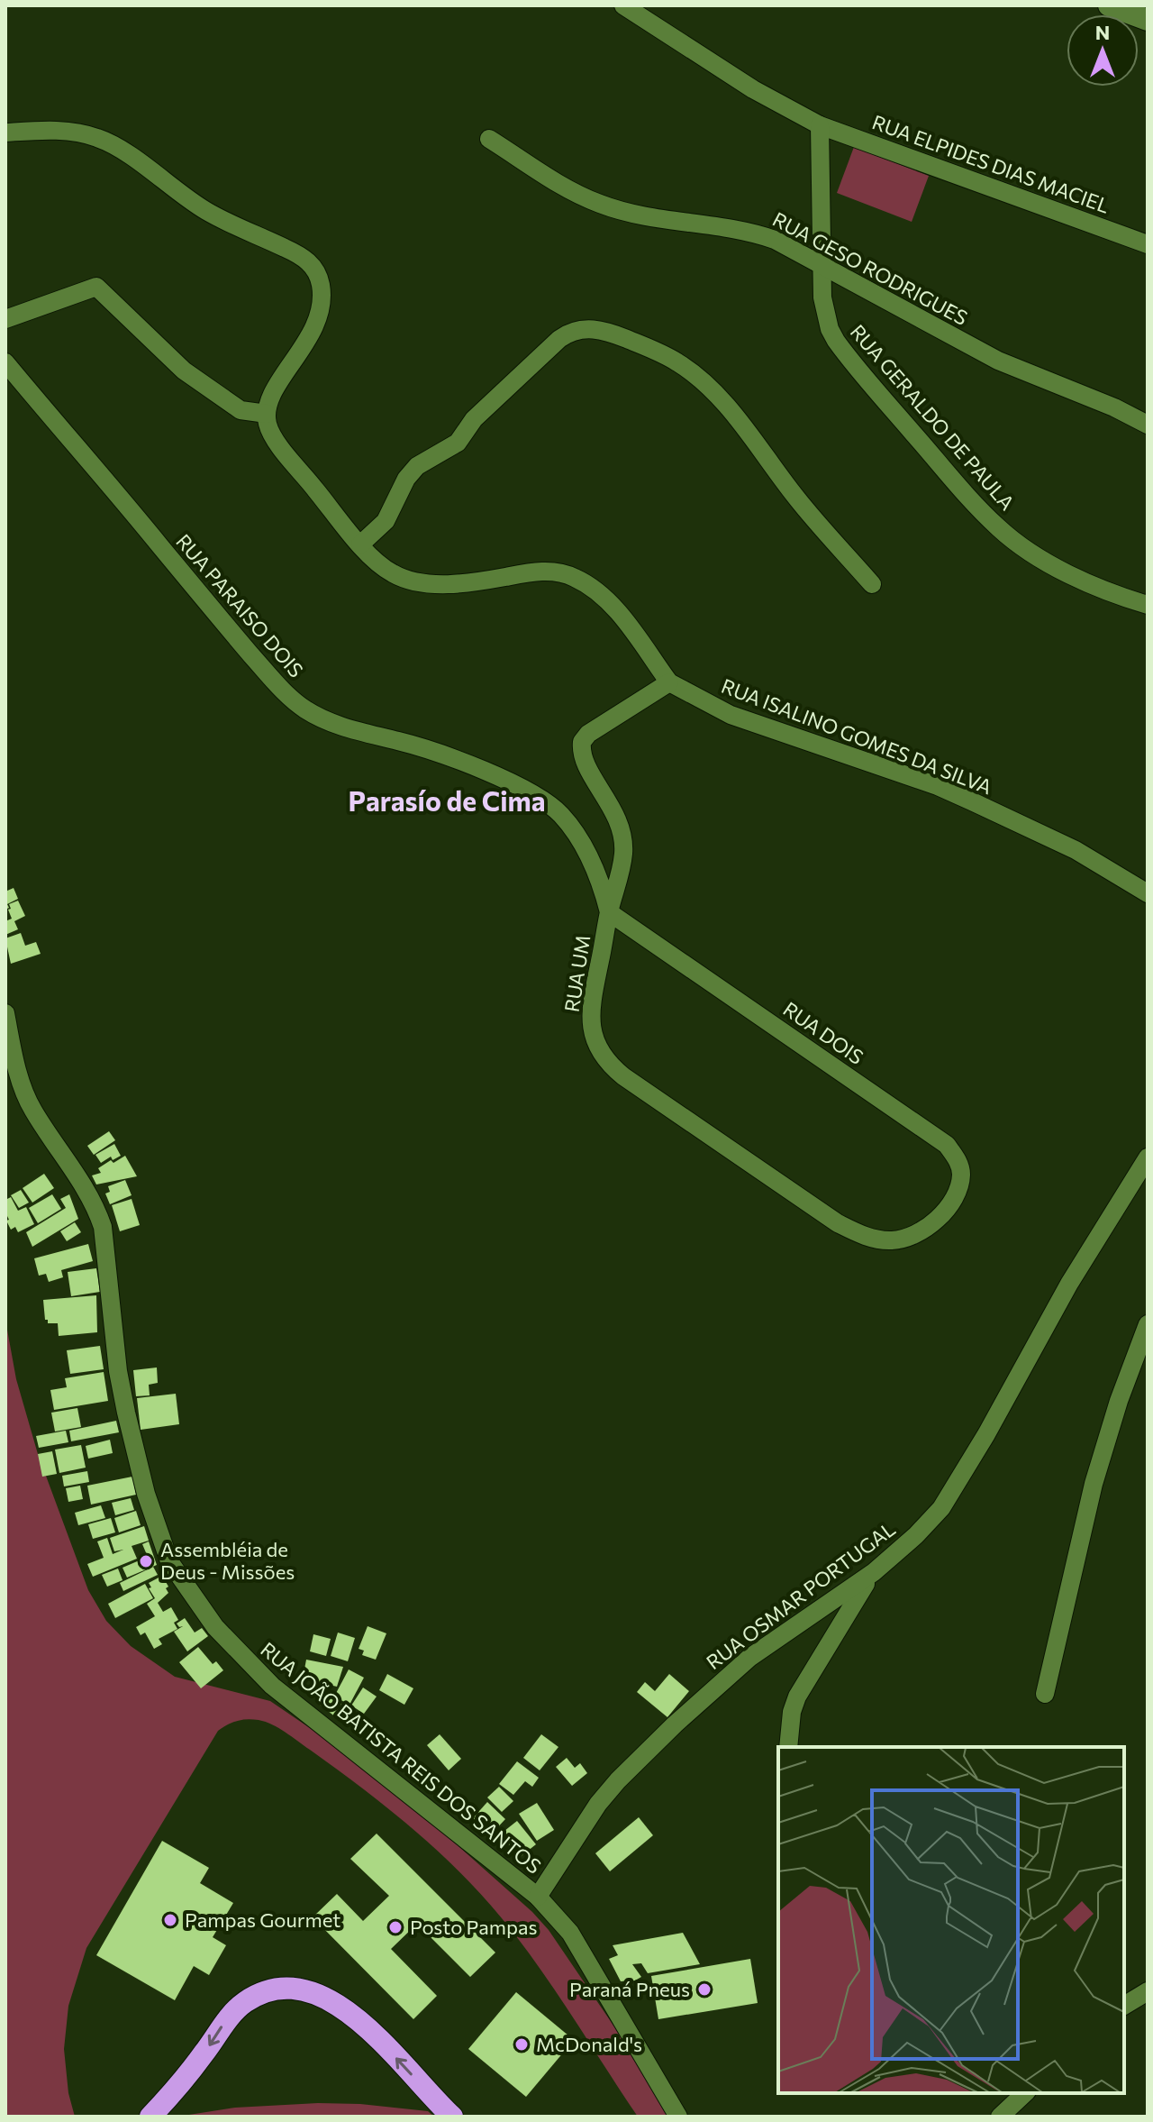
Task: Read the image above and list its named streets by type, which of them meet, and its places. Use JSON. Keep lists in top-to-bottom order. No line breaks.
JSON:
{"streets":{"street":["RUA ELPIDES DIAS MACIEL","RUA GESO RODRIGUES","RUA GERALDO DE PAULA","RUA PARAISO DOIS","RUA ISALINO GOMES DA SILVA","RUA UM","RUA DOIS","RUA OSMAR PORTUGAL","RUA JOÃO BATISTA REIS DOS SANTOS"]},"crossings":[["RUA ELPIDES DIAS MACIEL","RUA GERALDO DE PAULA"],["RUA GESO RODRIGUES","RUA GERALDO DE PAULA"],["RUA PARAISO DOIS","RUA UM"],["RUA PARAISO DOIS","RUA DOIS"],["RUA ISALINO GOMES DA SILVA","RUA UM"],["RUA UM","RUA DOIS"],["RUA OSMAR PORTUGAL","RUA JOÃO BATISTA REIS DOS SANTOS"]],"districts":["Parasío de Cima"],"places":["Assembléia de Deus - Missões","Pampas Gourmet","Posto Pampas","Paraná Pneus","McDonald's"],"north":"top"}
